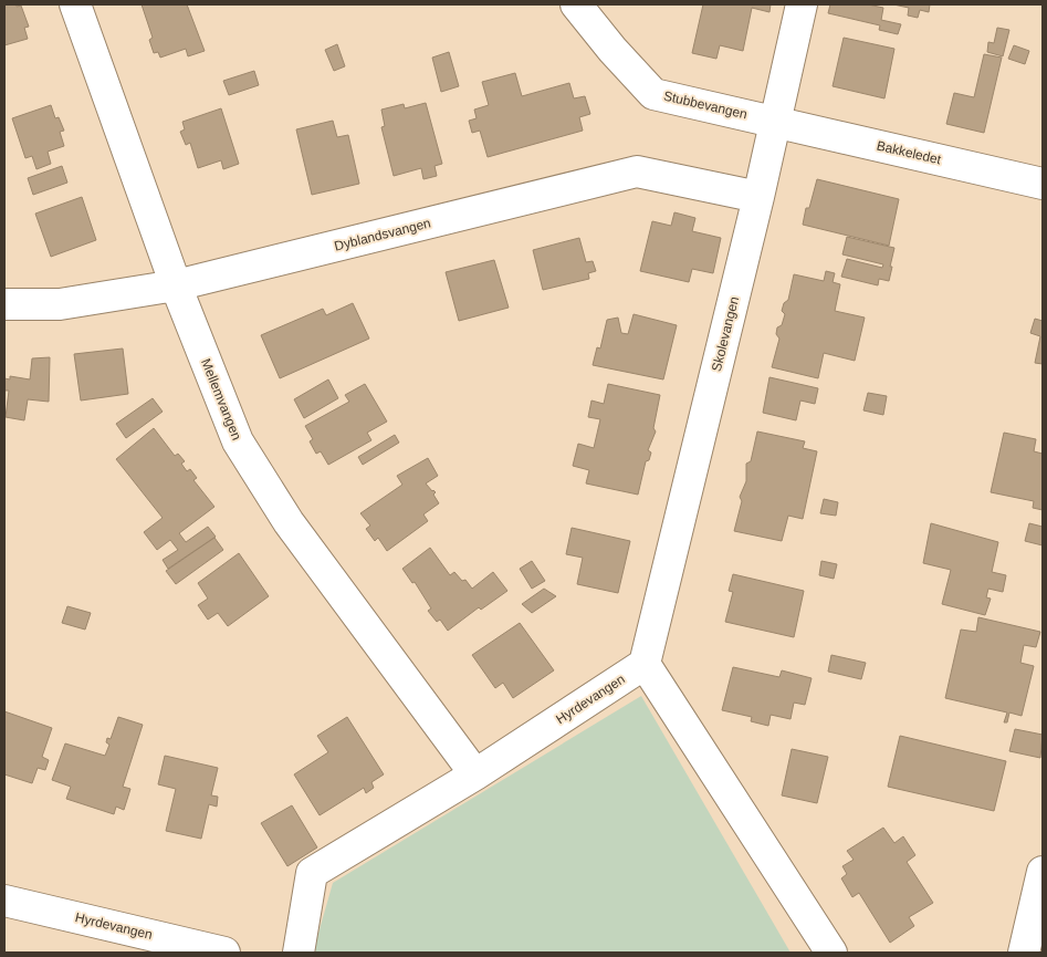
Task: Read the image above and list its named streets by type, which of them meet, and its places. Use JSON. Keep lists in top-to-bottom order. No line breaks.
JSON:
{"streets":{"street":["Stubbevangen","Bakkeledet","Dyblandsvangen","Skolevangen","Mellemvangen","Hyrdevangen"]},"crossings":[["Stubbevangen","Bakkeledet"],["Stubbevangen","Skolevangen"],["Bakkeledet","Skolevangen"],["Dyblandsvangen","Skolevangen"],["Dyblandsvangen","Mellemvangen"],["Skolevangen","Hyrdevangen"],["Mellemvangen","Hyrdevangen"]]}
